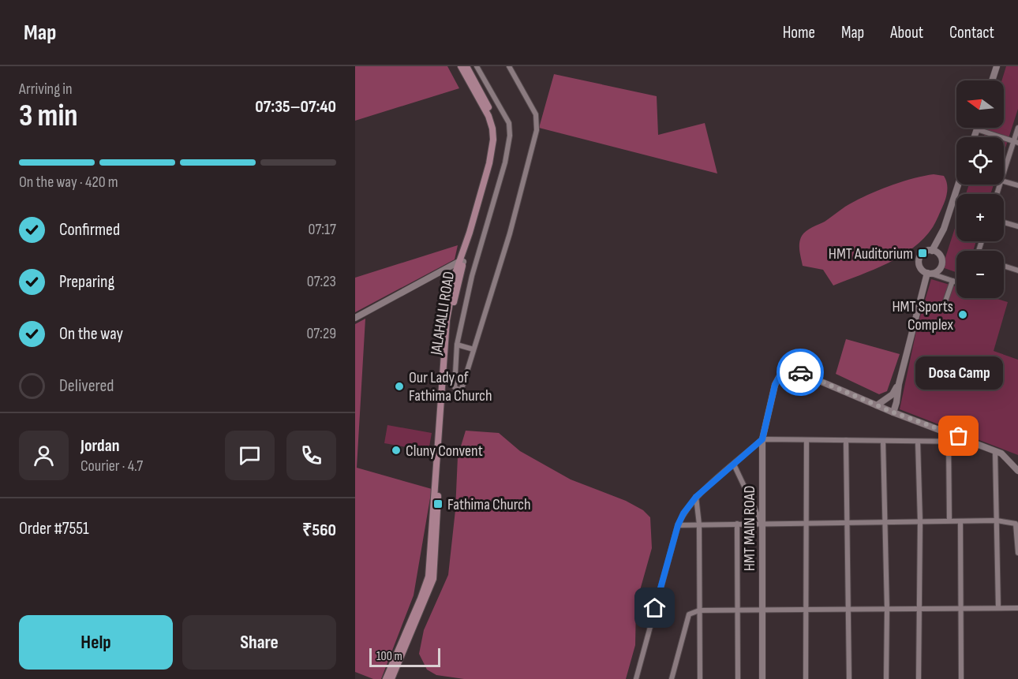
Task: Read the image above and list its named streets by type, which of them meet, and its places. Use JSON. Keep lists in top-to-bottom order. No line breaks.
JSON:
{"streets":{"main road":["JALAHALLI ROAD"],"street":["HMT MAIN ROAD"]},"places":{"transit":["HMT Auditorium","Fathima Church"],"other":["HMT Sports Complex","Our Lady of Fathima Church","Dosa Camp","Cluny Convent"]},"scale_bar":"100 m","north":"left","page":{"header":"Map","nav":["Home","Map","About","Contact"],"heading":["3 min","Arriving in","07:35–07:40"],"panel":["Jordan","Courier · 4.7","Order #7551","₹560"],"map_buttons":["+","−"],"bar":"On the way · 420 m","list":[["Confirmed","07:17"],["Preparing","07:23"],["On the way","07:29"],"Delivered"],"bubble":"Dosa Camp","buttons":["Help","Share"],"scale":"100 m"}}
